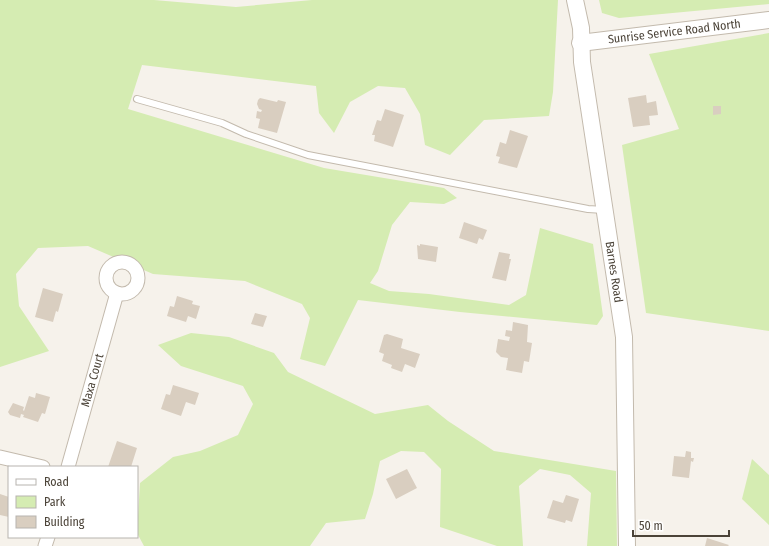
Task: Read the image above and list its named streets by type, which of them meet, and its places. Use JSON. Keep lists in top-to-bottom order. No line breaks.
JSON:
{"streets":{"street":["Sunrise Service Road North","Barnes Road","Maxa Court"]},"crossings":[["Sunrise Service Road North","Barnes Road"]],"legend":["Road","Park","Building"],"scale_bar":"50 m"}
